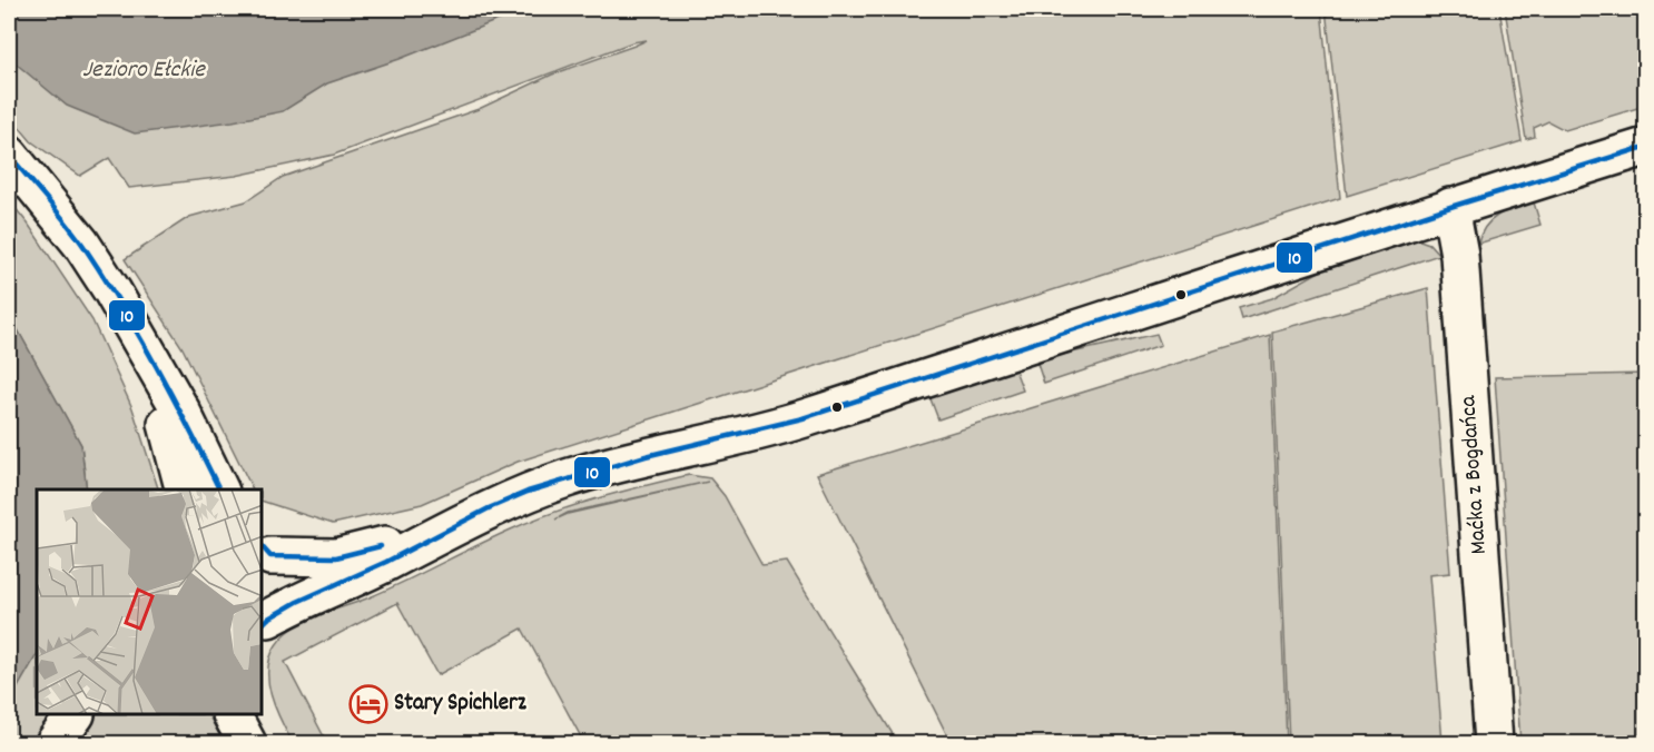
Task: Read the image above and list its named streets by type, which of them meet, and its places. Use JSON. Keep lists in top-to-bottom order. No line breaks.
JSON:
{"streets":{"street":["Maćka z Bogdańca"]},"water":["Jezioro Ełckie"],"places":{"hotel":["Stary Spichlerz"]},"lines":["transit line 10"]}
